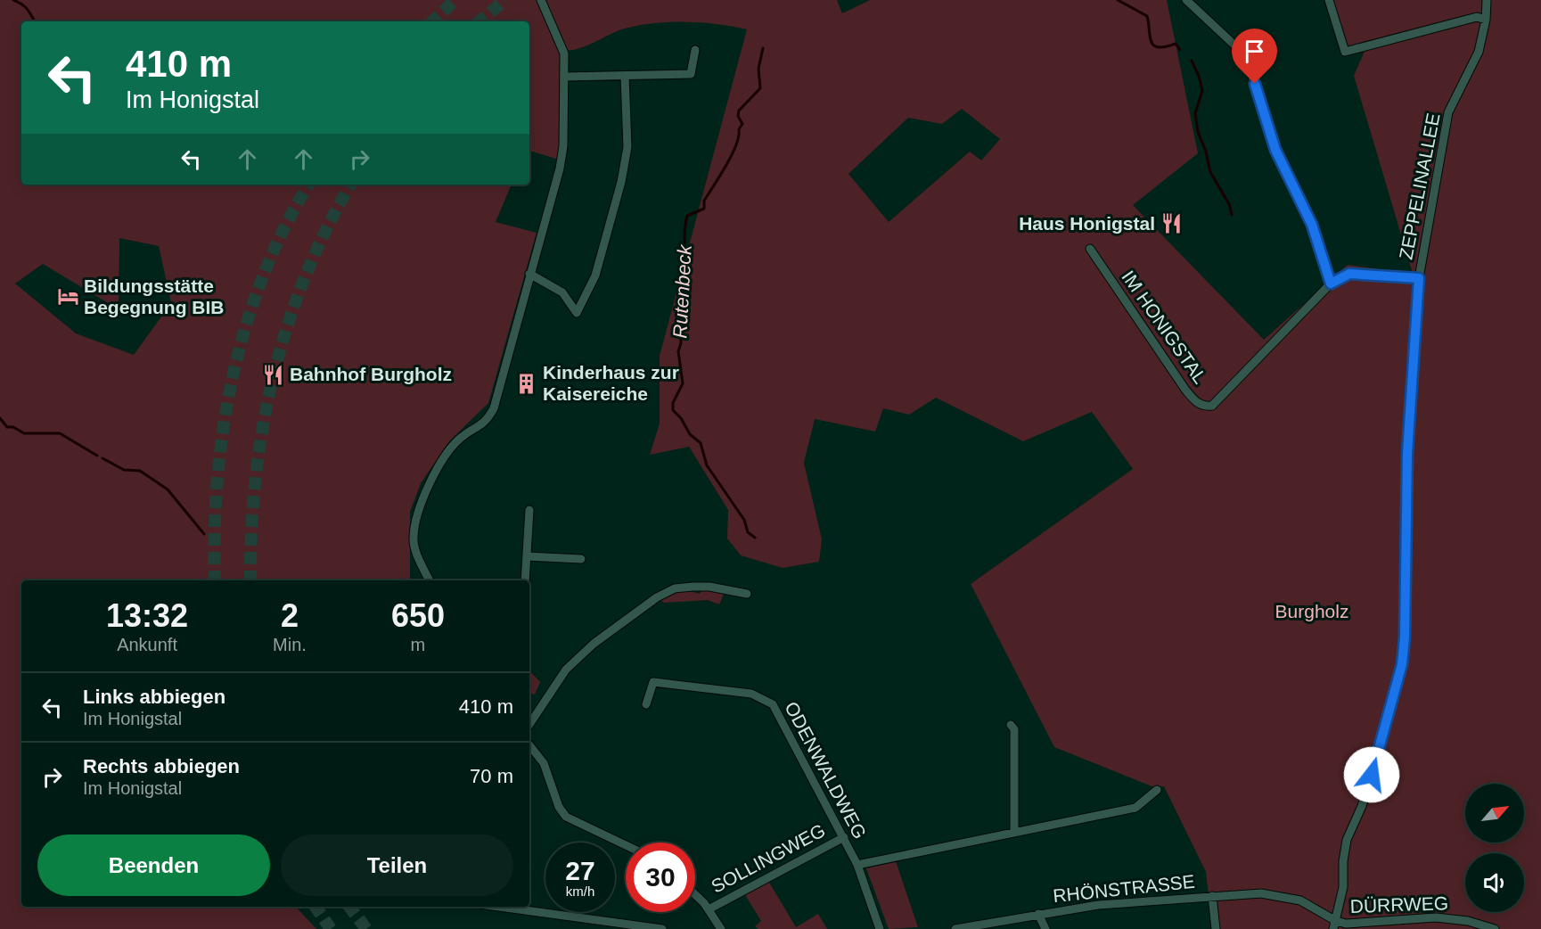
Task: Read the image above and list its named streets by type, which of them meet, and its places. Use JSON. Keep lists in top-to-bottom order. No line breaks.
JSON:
{"streets":{"street":["ZEPPELINALLEE","IM HONIGSTAL","ODENWALDWEG","SOLLINGWEG","RHÖNSTRASSE","DÜRRWEG"]},"crossings":[["ZEPPELINALLEE","IM HONIGSTAL"],["ZEPPELINALLEE","RHÖNSTRASSE"],["ZEPPELINALLEE","DÜRRWEG"],["ODENWALDWEG","SOLLINGWEG"],["RHÖNSTRASSE","DÜRRWEG"]],"water":["Rutenbeck"],"parks":["Burgholz"],"places":{"restaurant":["Haus Honigstal","Bahnhof Burgholz"],"hotel":["Bildungsstätte Begegnung BIB"],"building":["Kinderhaus zur Kaisereiche"]},"north":"top right","page":{"turn":["410 m","Im Honigstal"],"eta":["13:32","Ankunft","2","Min.","650","m"],"list":[{"name":"Links abbiegen","note":"Im Honigstal","value":"410 m"},{"name":"Rechts abbiegen","note":"Im Honigstal","value":"70 m"}],"buttons":["Beenden","Teilen"],"speed":"27 km/h","limit":"30"}}
